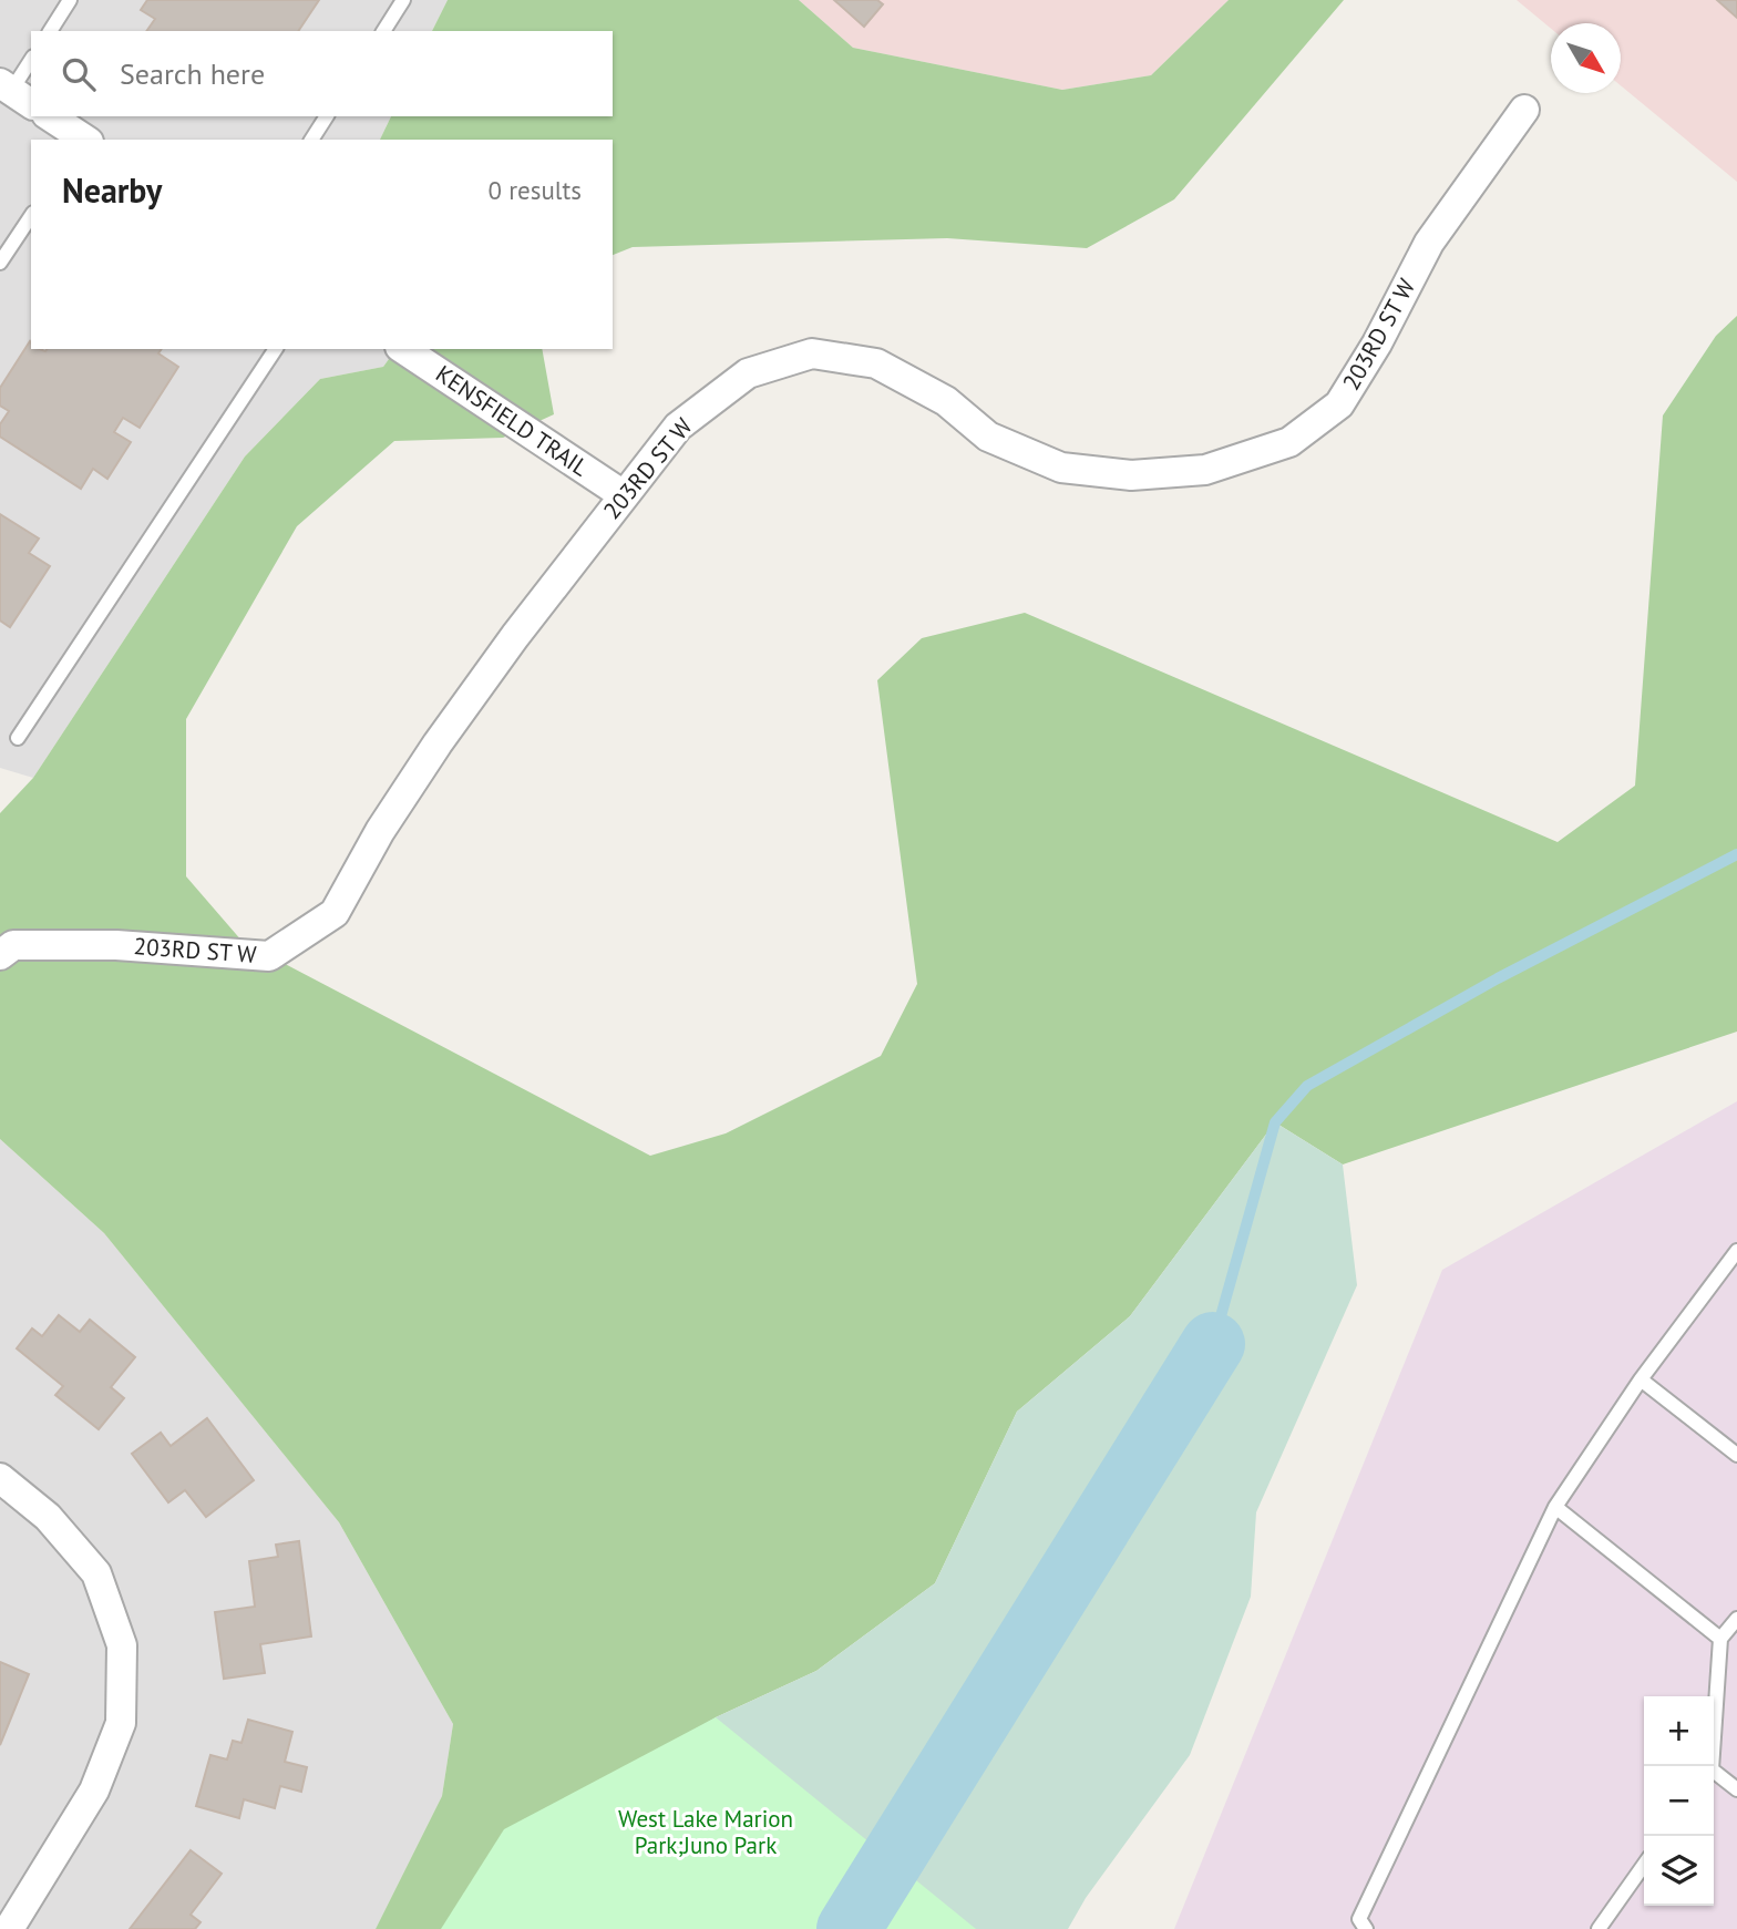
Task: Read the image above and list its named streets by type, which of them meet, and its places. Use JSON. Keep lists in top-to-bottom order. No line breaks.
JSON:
{"streets":{"street":["203RD ST W","KENSFIELD TRAIL"]},"crossings":[["203RD ST W","KENSFIELD TRAIL"]],"parks":["West Lake Marion Park;Juno Park"],"north":"bottom right","page":{"search":"Search here","heading":["Nearby","0 results"],"map_buttons":["+","−"]}}
